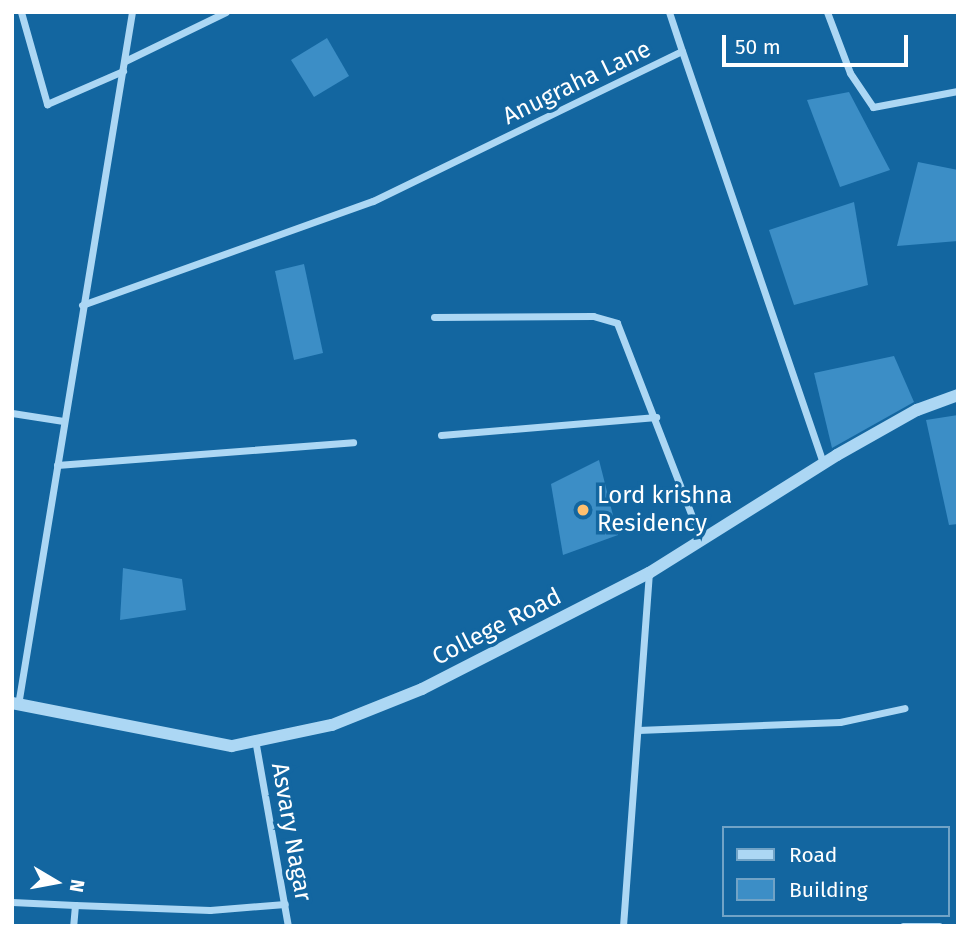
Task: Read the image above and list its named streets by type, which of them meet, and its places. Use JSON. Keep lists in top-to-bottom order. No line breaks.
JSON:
{"streets":{"street":["Anugraha Lane","College Road","Asvary Nagar"]},"crossings":[["Anugraha Lane","College Road"],["College Road","Asvary Nagar"]],"places":["Lord krishna Residency"],"legend":["Road","Building"],"scale_bar":"50 m","north":"right"}
